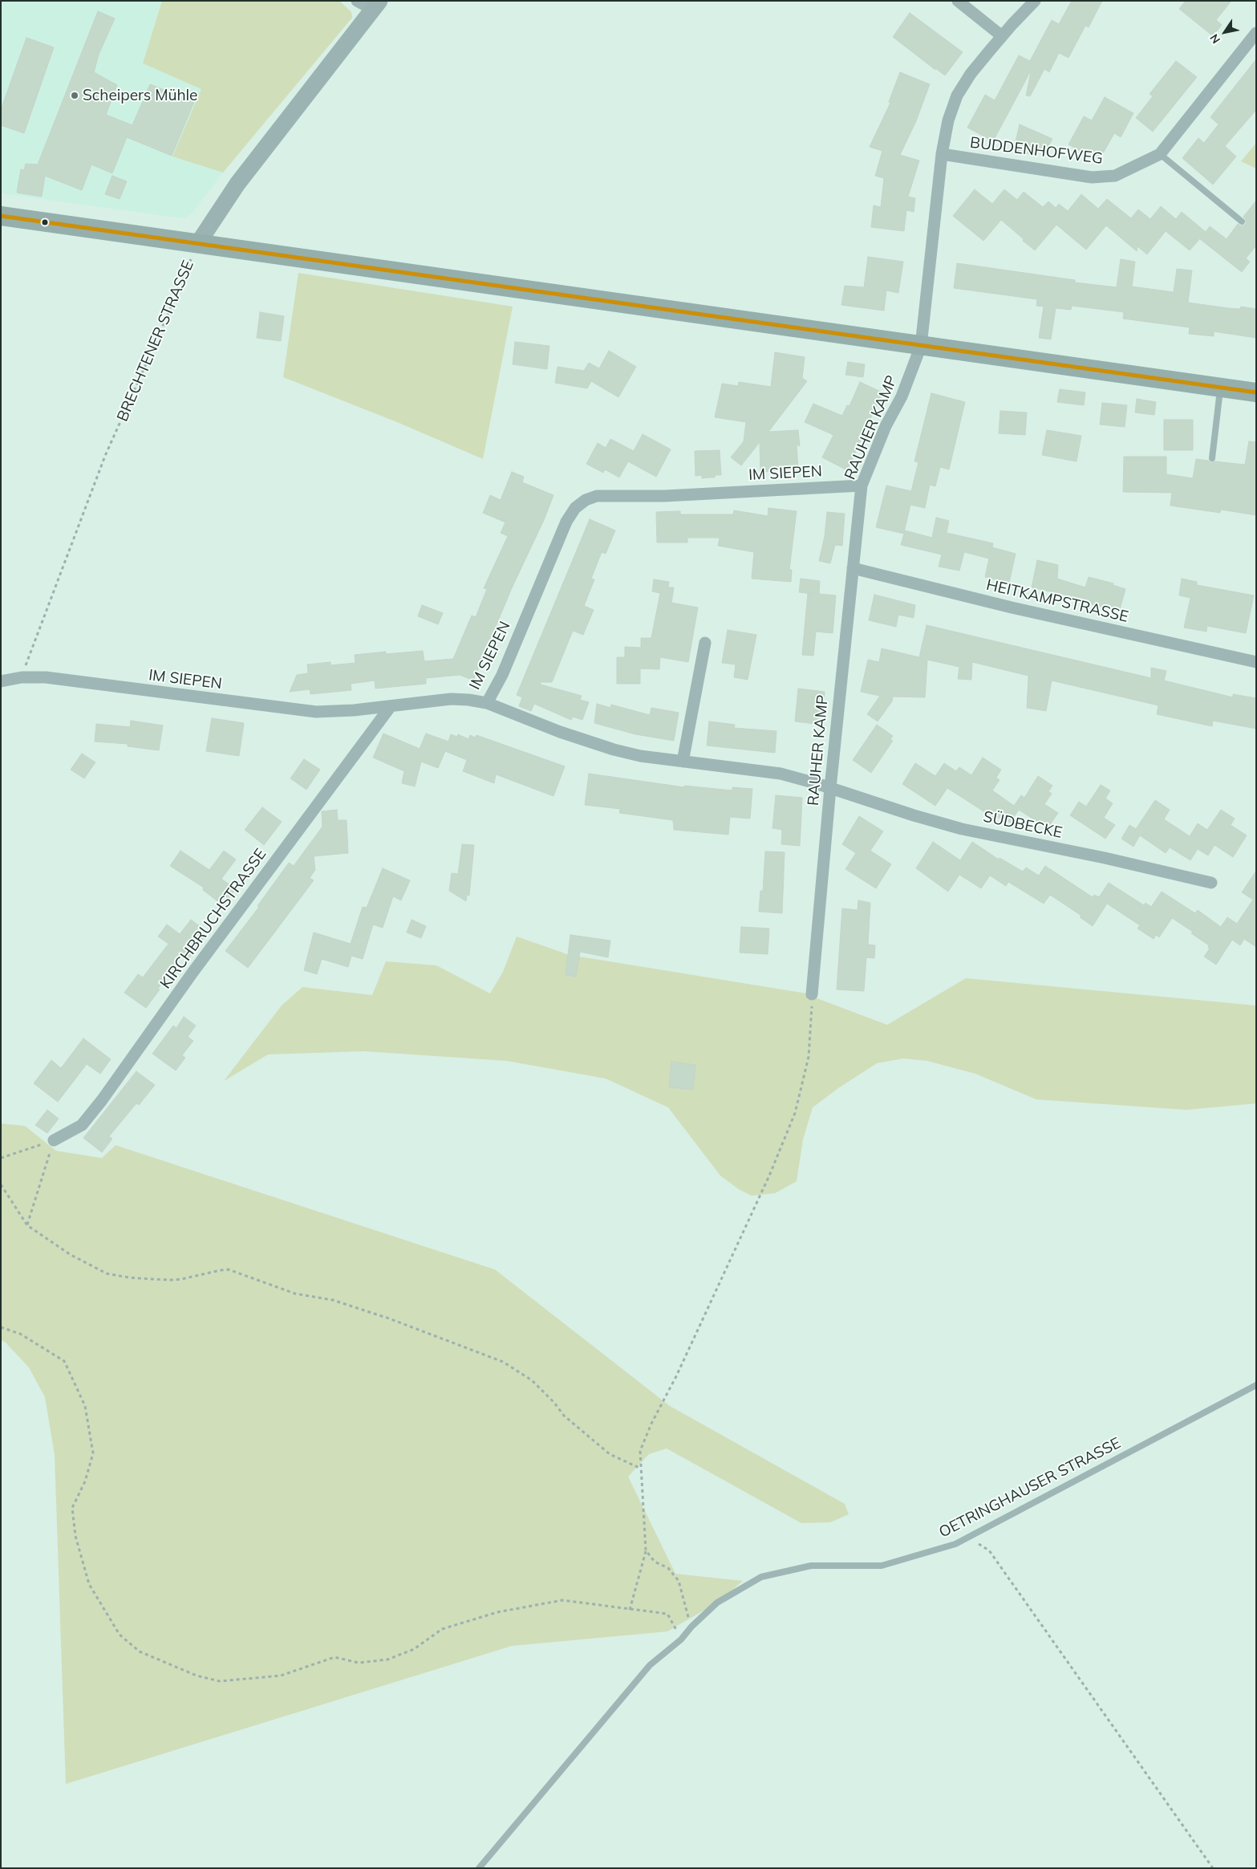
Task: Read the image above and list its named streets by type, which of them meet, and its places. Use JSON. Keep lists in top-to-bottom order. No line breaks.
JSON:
{"streets":{"street":["BUDDENHOFWEG","BRECHTENER STRASSE","RAUHER KAMP","IM SIEPEN","HEITKAMPSTRASSE","SÜDBECKE","KIRCHBRUCHSTRASSE"],"lane":["OETRINGHAUSER STRASSE"]},"crossings":[["BUDDENHOFWEG","RAUHER KAMP"],["BRECHTENER STRASSE","IM SIEPEN"],["RAUHER KAMP","IM SIEPEN"],["RAUHER KAMP","HEITKAMPSTRASSE"],["RAUHER KAMP","SÜDBECKE"],["IM SIEPEN","SÜDBECKE"],["IM SIEPEN","KIRCHBRUCHSTRASSE"]],"places":["Scheipers Mühle"],"north":"bottom left"}
